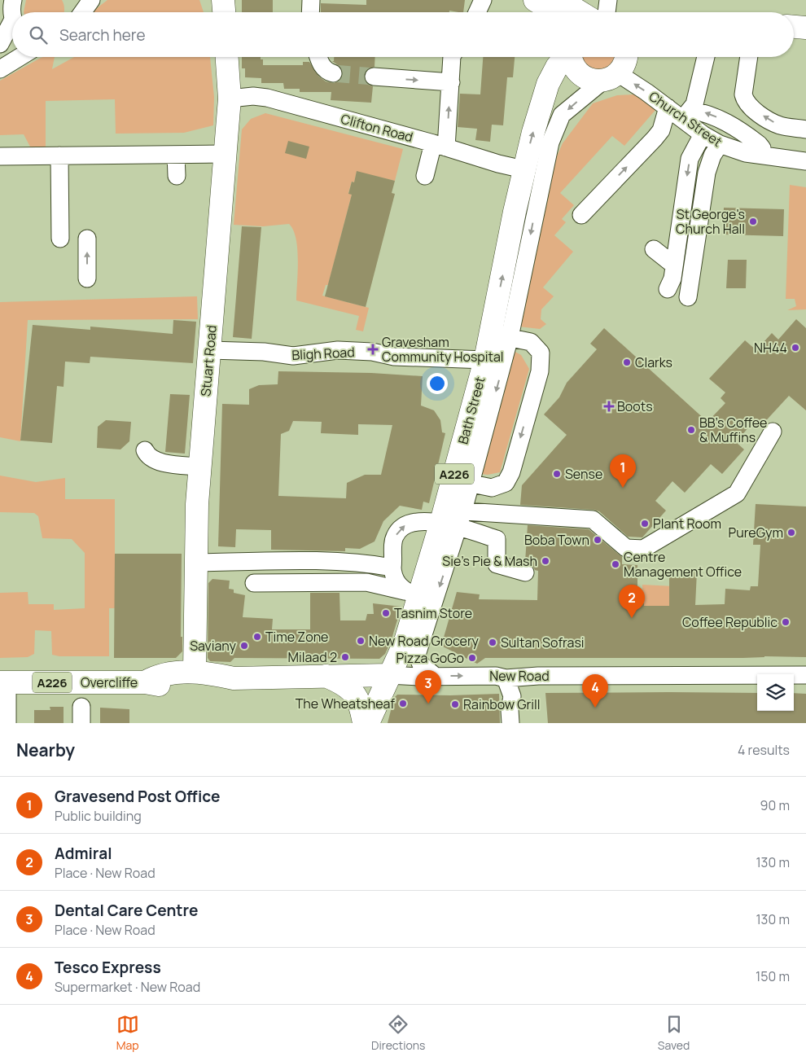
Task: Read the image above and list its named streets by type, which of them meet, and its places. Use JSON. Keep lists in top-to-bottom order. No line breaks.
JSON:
{"streets":{"main road":["Stuart Road","Bath Street","A226","New Road","Overcliffe"],"street":["Church Street","Clifton Road","Bligh Road"]},"crossings":[["Church Street","Bath Street"],["Clifton Road","Stuart Road"],["Clifton Road","Bath Street"],["Bligh Road","Stuart Road"],["Bligh Road","Bath Street"],["Stuart Road","New Road"],["Bath Street","A226"],["Bath Street","New Road"],["A226","New Road"],["New Road","Overcliffe"]],"places":{"other":["St George's Church Hall","NH44","Clarks","BB's Coffee & Muffins","Sense","Plant Room","PureGym","Boba Town","Sie's Pie & Mash","Centre Management Office","Tasnim Store","Coffee Republic","Time Zone","New Road Grocery","Sultan Sofrasi","Saviany","Milaad 2","Pizza GoGo","The Wheatsheaf","Rainbow Grill"],"health":["Gravesham Community Hospital","Boots"]},"page":{"search":"Search here","pins":["1","2","3","4"],"heading":["Nearby","4 results"],"list":[{"mark":"1","name":"Gravesend Post Office","note":"Public building","value":"90 m"},{"mark":"2","name":"Admiral","note":"Place · New Road","value":"130 m"},{"mark":"3","name":"Dental Care Centre","note":"Place · New Road","value":"130 m"},{"mark":"4","name":"Tesco Express","note":"Supermarket · New Road","value":"150 m"}],"nav":["Map","Directions","Saved"]}}
